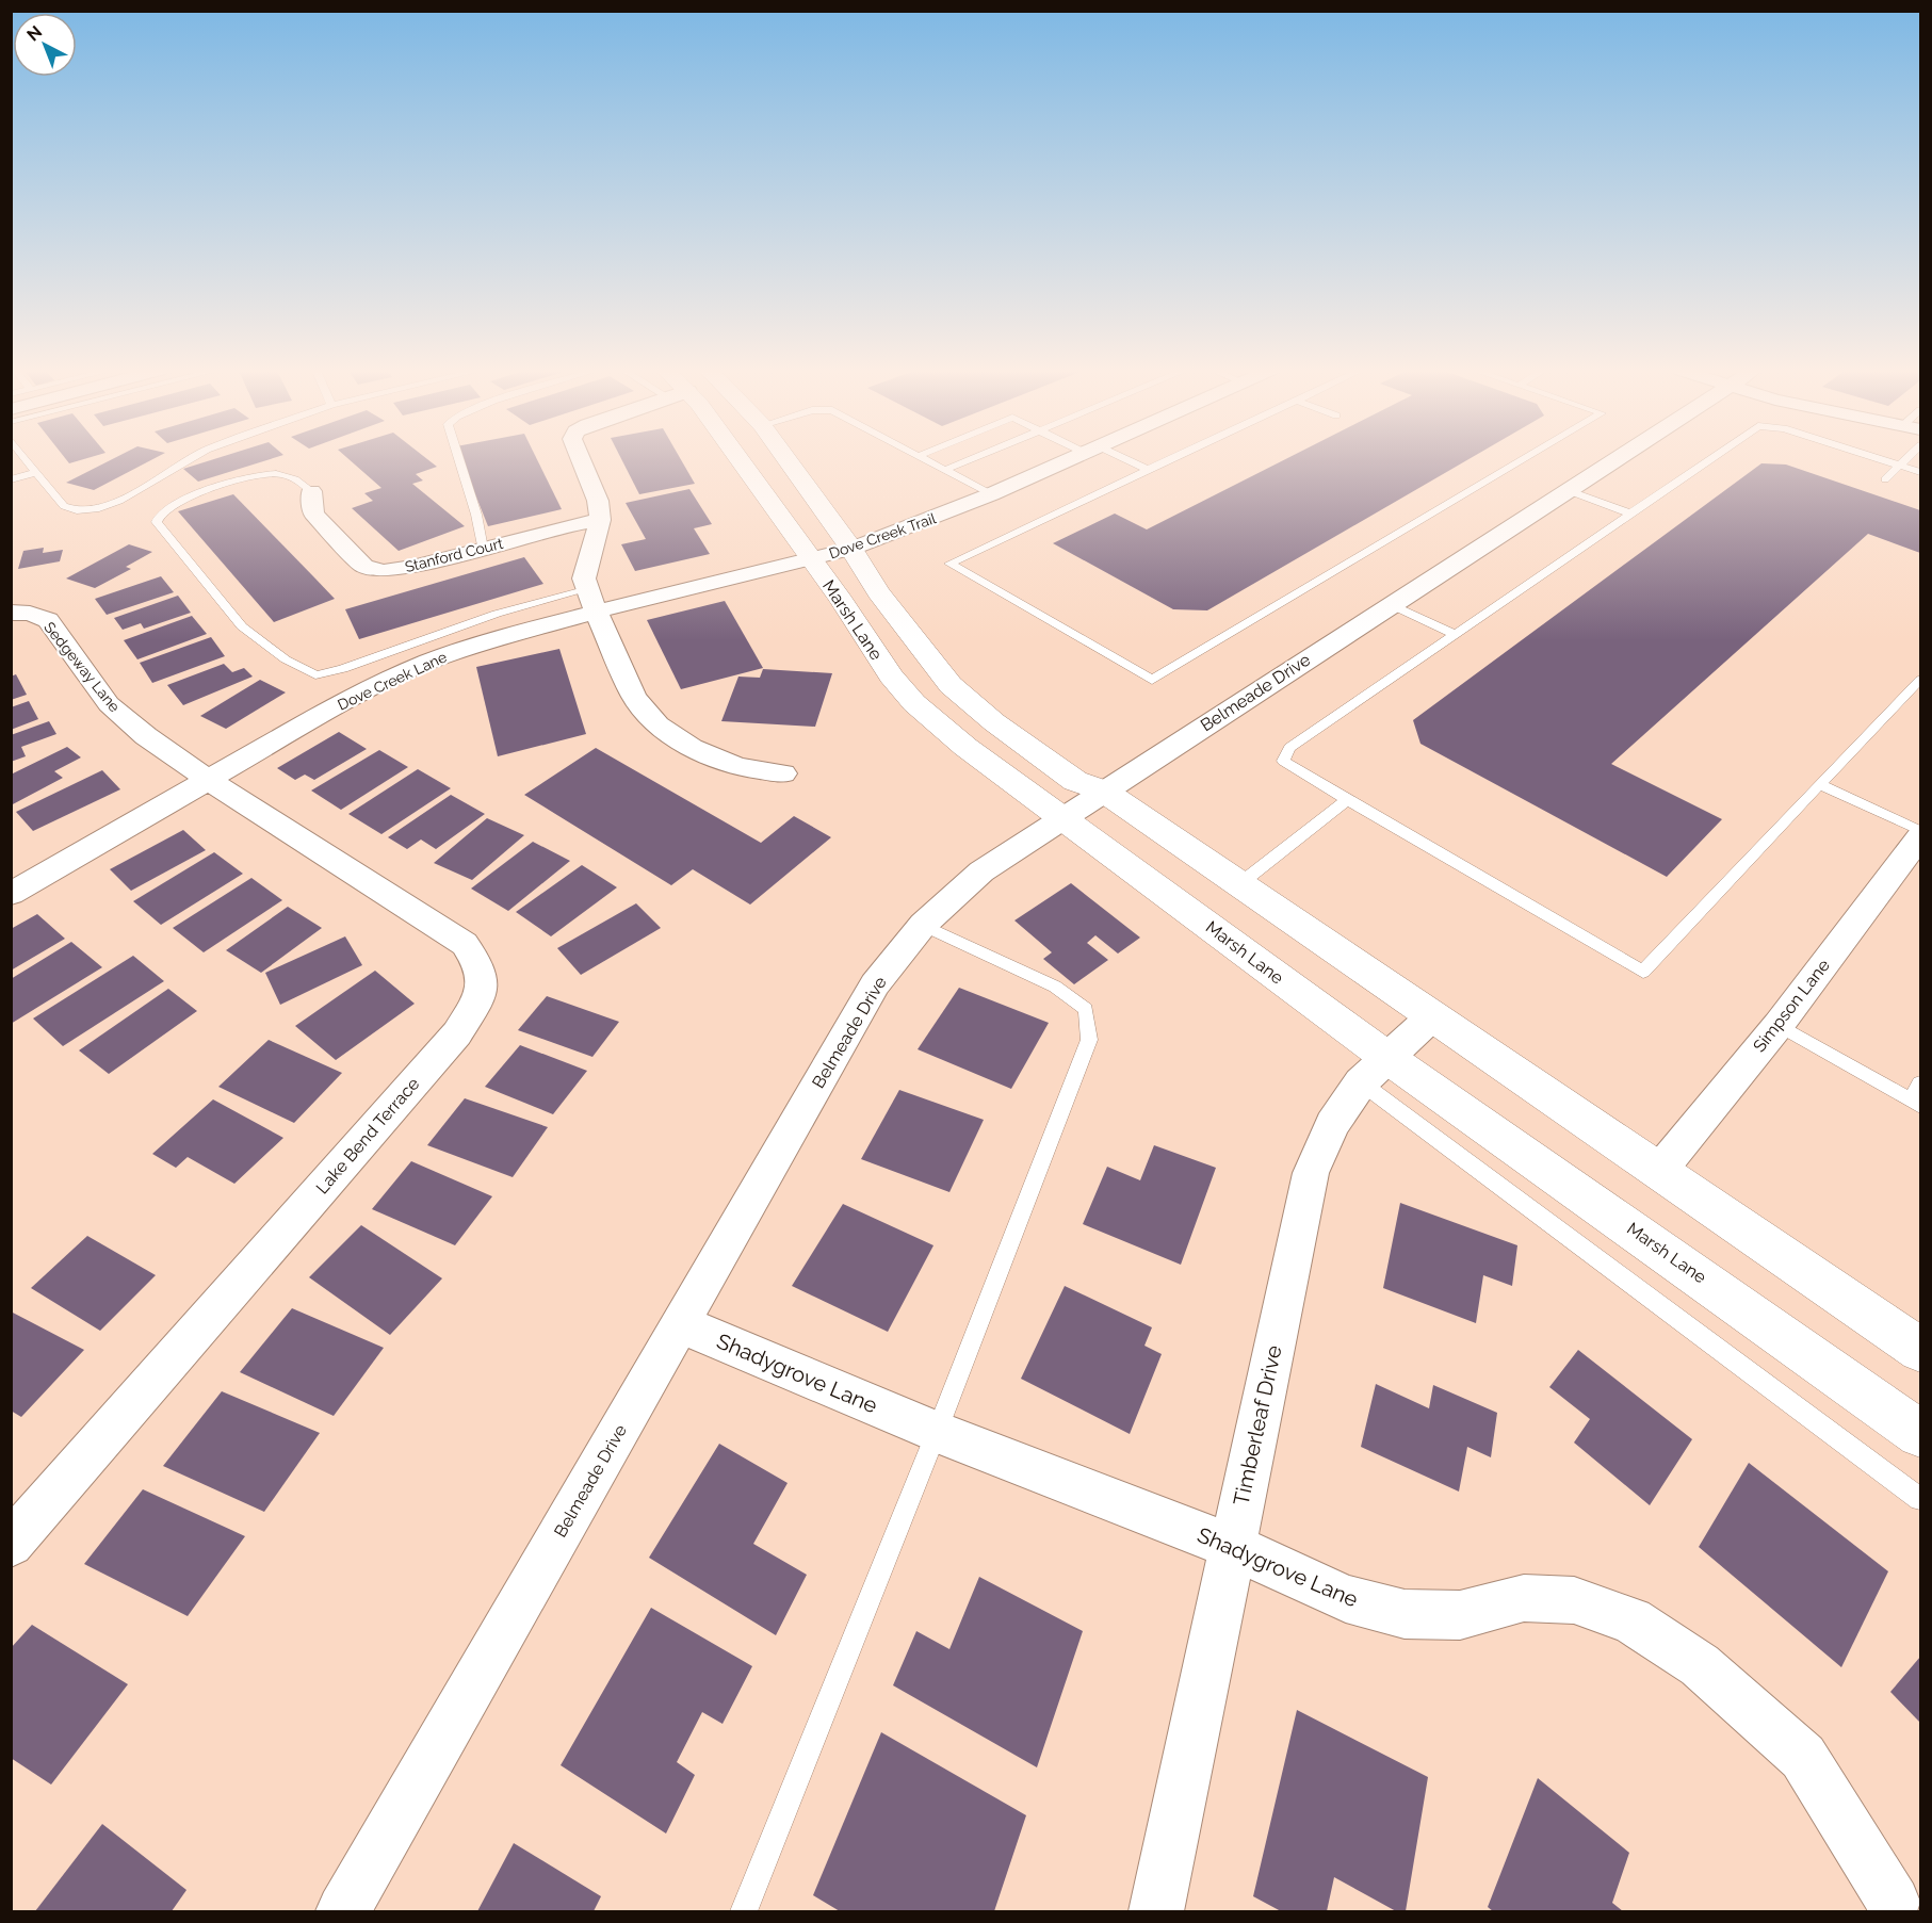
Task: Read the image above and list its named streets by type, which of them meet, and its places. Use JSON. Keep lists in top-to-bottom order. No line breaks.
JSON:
{"streets":{"main road":["Marsh Lane"],"street":["Dove Creek Trail","Stanford Court","Sedgeway Lane","Dove Creek Lane","Belmeade Drive","Simpson Lane","Lake Bend Terrace","Shadygrove Lane","Timberleaf Drive"]},"crossings":[["Dove Creek Trail","Marsh Lane"],["Dove Creek Trail","Dove Creek Lane"],["Marsh Lane","Dove Creek Lane"],["Marsh Lane","Belmeade Drive"],["Marsh Lane","Timberleaf Drive"],["Sedgeway Lane","Dove Creek Lane"],["Sedgeway Lane","Lake Bend Terrace"],["Dove Creek Lane","Lake Bend Terrace"],["Belmeade Drive","Shadygrove Lane"],["Shadygrove Lane","Timberleaf Drive"]],"north":"top left"}
